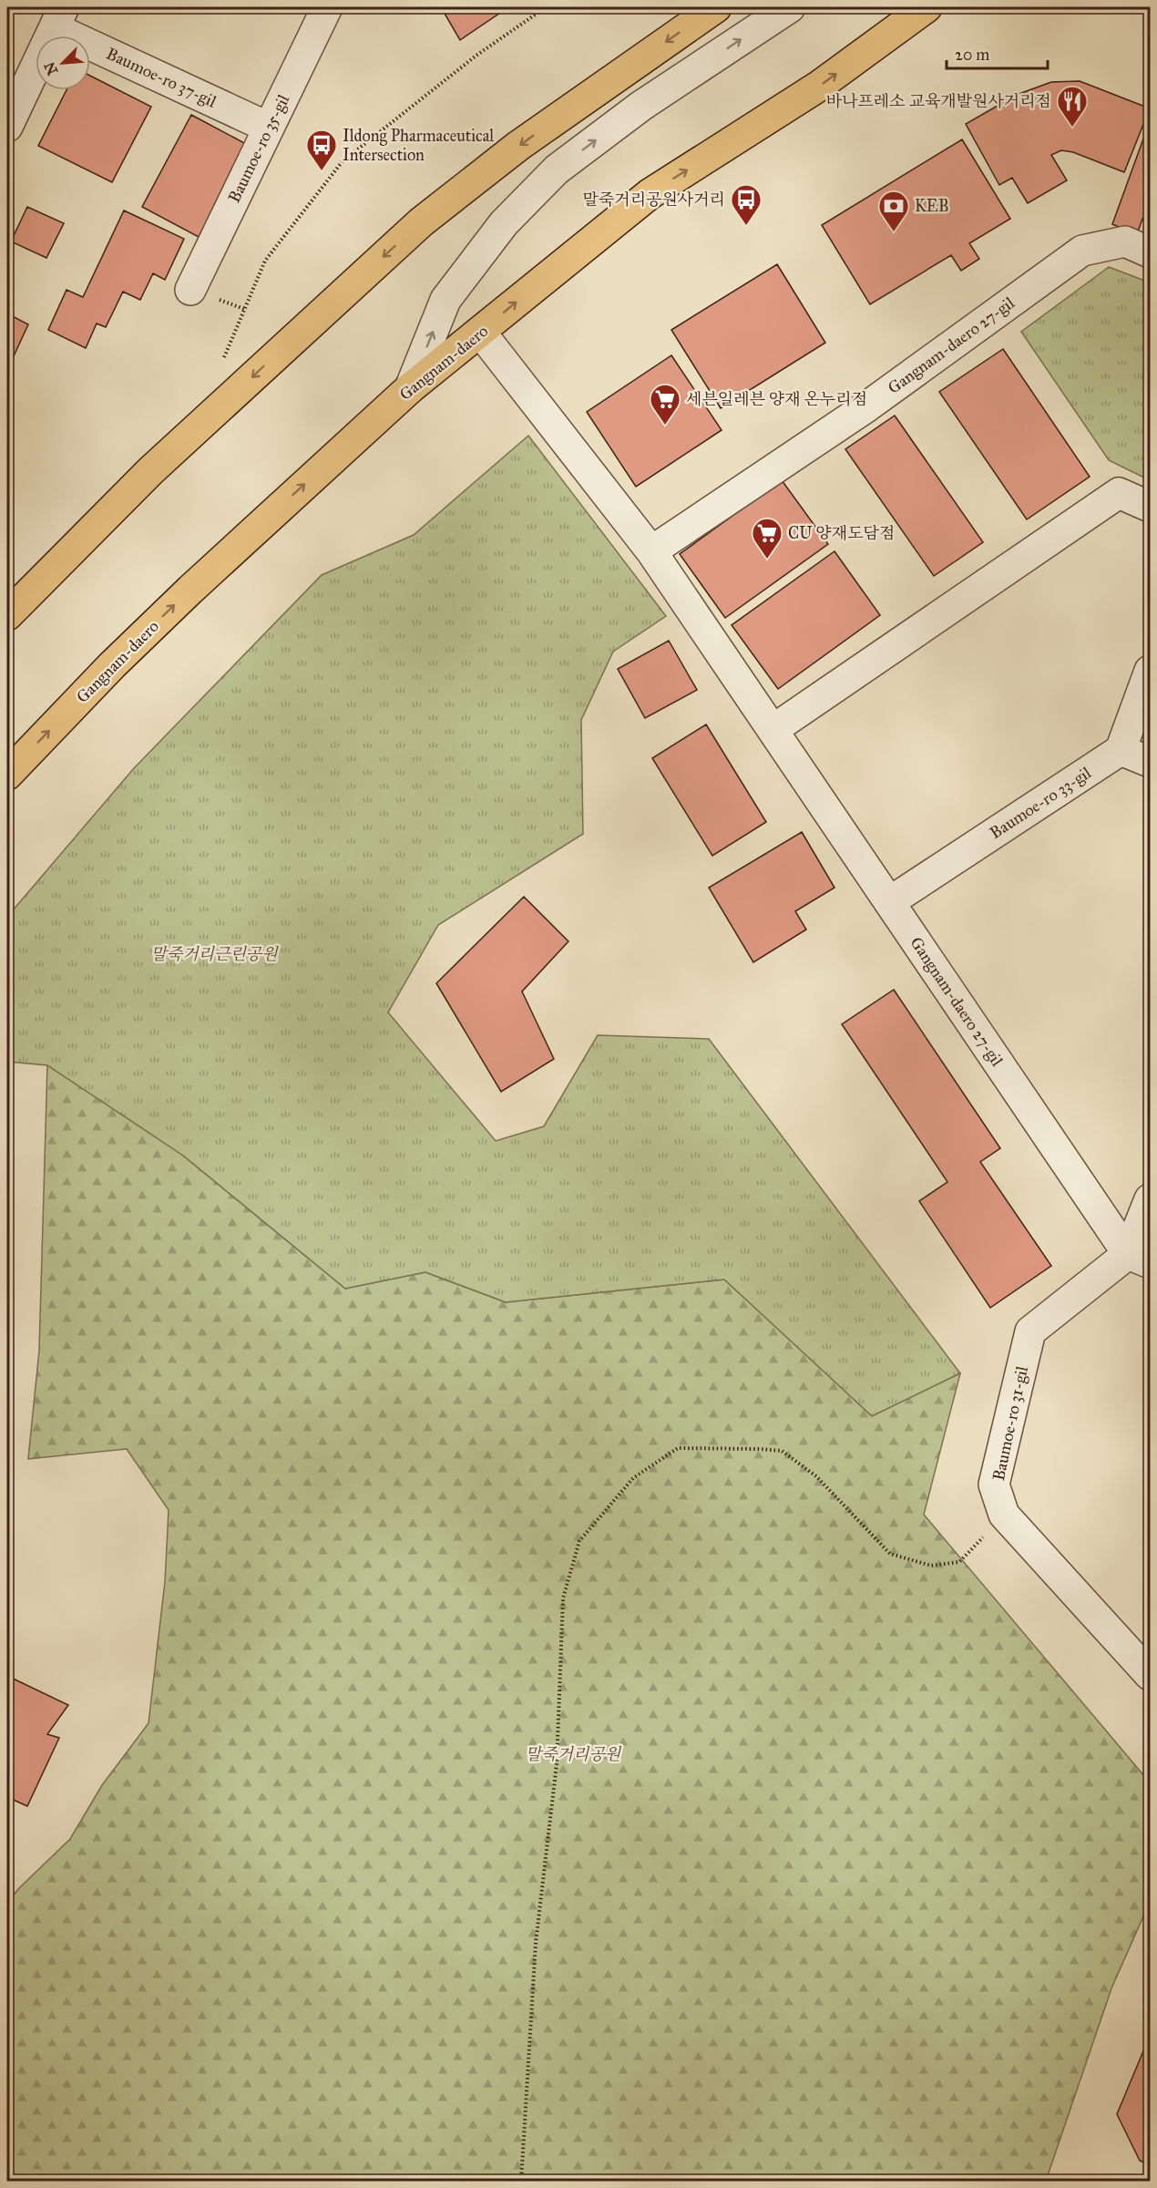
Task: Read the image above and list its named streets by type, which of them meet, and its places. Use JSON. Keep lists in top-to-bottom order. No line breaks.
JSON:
{"streets":{"main road":["Gangnam-daero"],"street":["Baumoe-ro 37-gil","Baumoe-ro 35-gil","Gangnam-daero 27-gil","Baumoe-ro 33-gil","Baumoe-ro 31-gil"]},"crossings":[["Baumoe-ro 37-gil","Baumoe-ro 35-gil"],["Gangnam-daero 27-gil","Gangnam-daero"],["Gangnam-daero 27-gil","Baumoe-ro 33-gil"],["Gangnam-daero 27-gil","Baumoe-ro 31-gil"]],"parks":["말죽거리근린공원","말죽거리공원"],"places":{"restaurant":["바나프레소 교육개발원사거리점"],"bus stop":["Ildong Pharmaceutical Intersection","말죽거리공원사거리"],"bank":["KEB"],"supermarket":["세븐일레븐 양재 온누리점","CU 양재도담점"]},"scale_bar":"20 m","north":"bottom left"}
